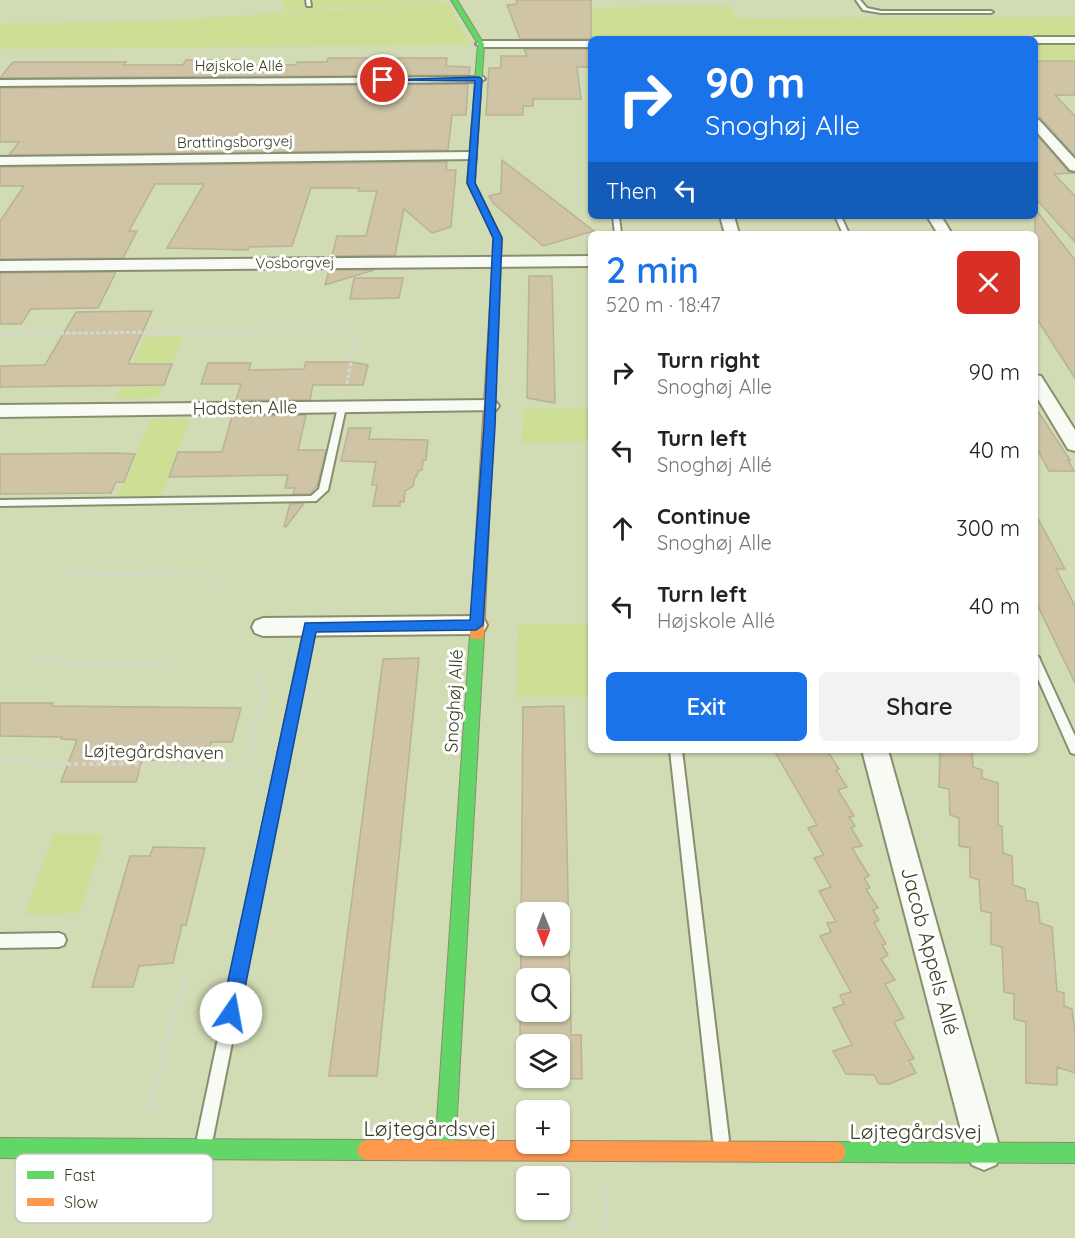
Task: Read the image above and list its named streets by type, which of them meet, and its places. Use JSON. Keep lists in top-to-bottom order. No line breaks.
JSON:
{"streets":{"street":["Højskole Allé","Brattingsborgvej","Vosborgvej","Hadsten Alle","Snoghøj Allé","Jacob Appels Allé","Løjtegårdsvej"],"path":["Løjtegårdshaven"]},"crossings":[["Højskole Allé","Snoghøj Allé"],["Brattingsborgvej","Snoghøj Allé"],["Vosborgvej","Snoghøj Allé"],["Hadsten Alle","Snoghøj Allé"],["Snoghøj Allé","Løjtegårdsvej"],["Jacob Appels Allé","Løjtegårdsvej"]],"legend":["Fast","Slow"],"north":"bottom","page":{"turn":["90 m","Snoghøj Alle"],"then":"Then","heading":["2 min","520 m · 18:47"],"list":[{"name":"Turn right","note":"Snoghøj Alle","value":"90 m"},{"name":"Turn left","note":"Snoghøj Allé","value":"40 m"},{"name":"Continue","note":"Snoghøj Alle","value":"300 m"},{"name":"Turn left","note":"Højskole Allé","value":"40 m"}],"buttons":["Exit","Share"],"map_buttons":["+","−"]}}
